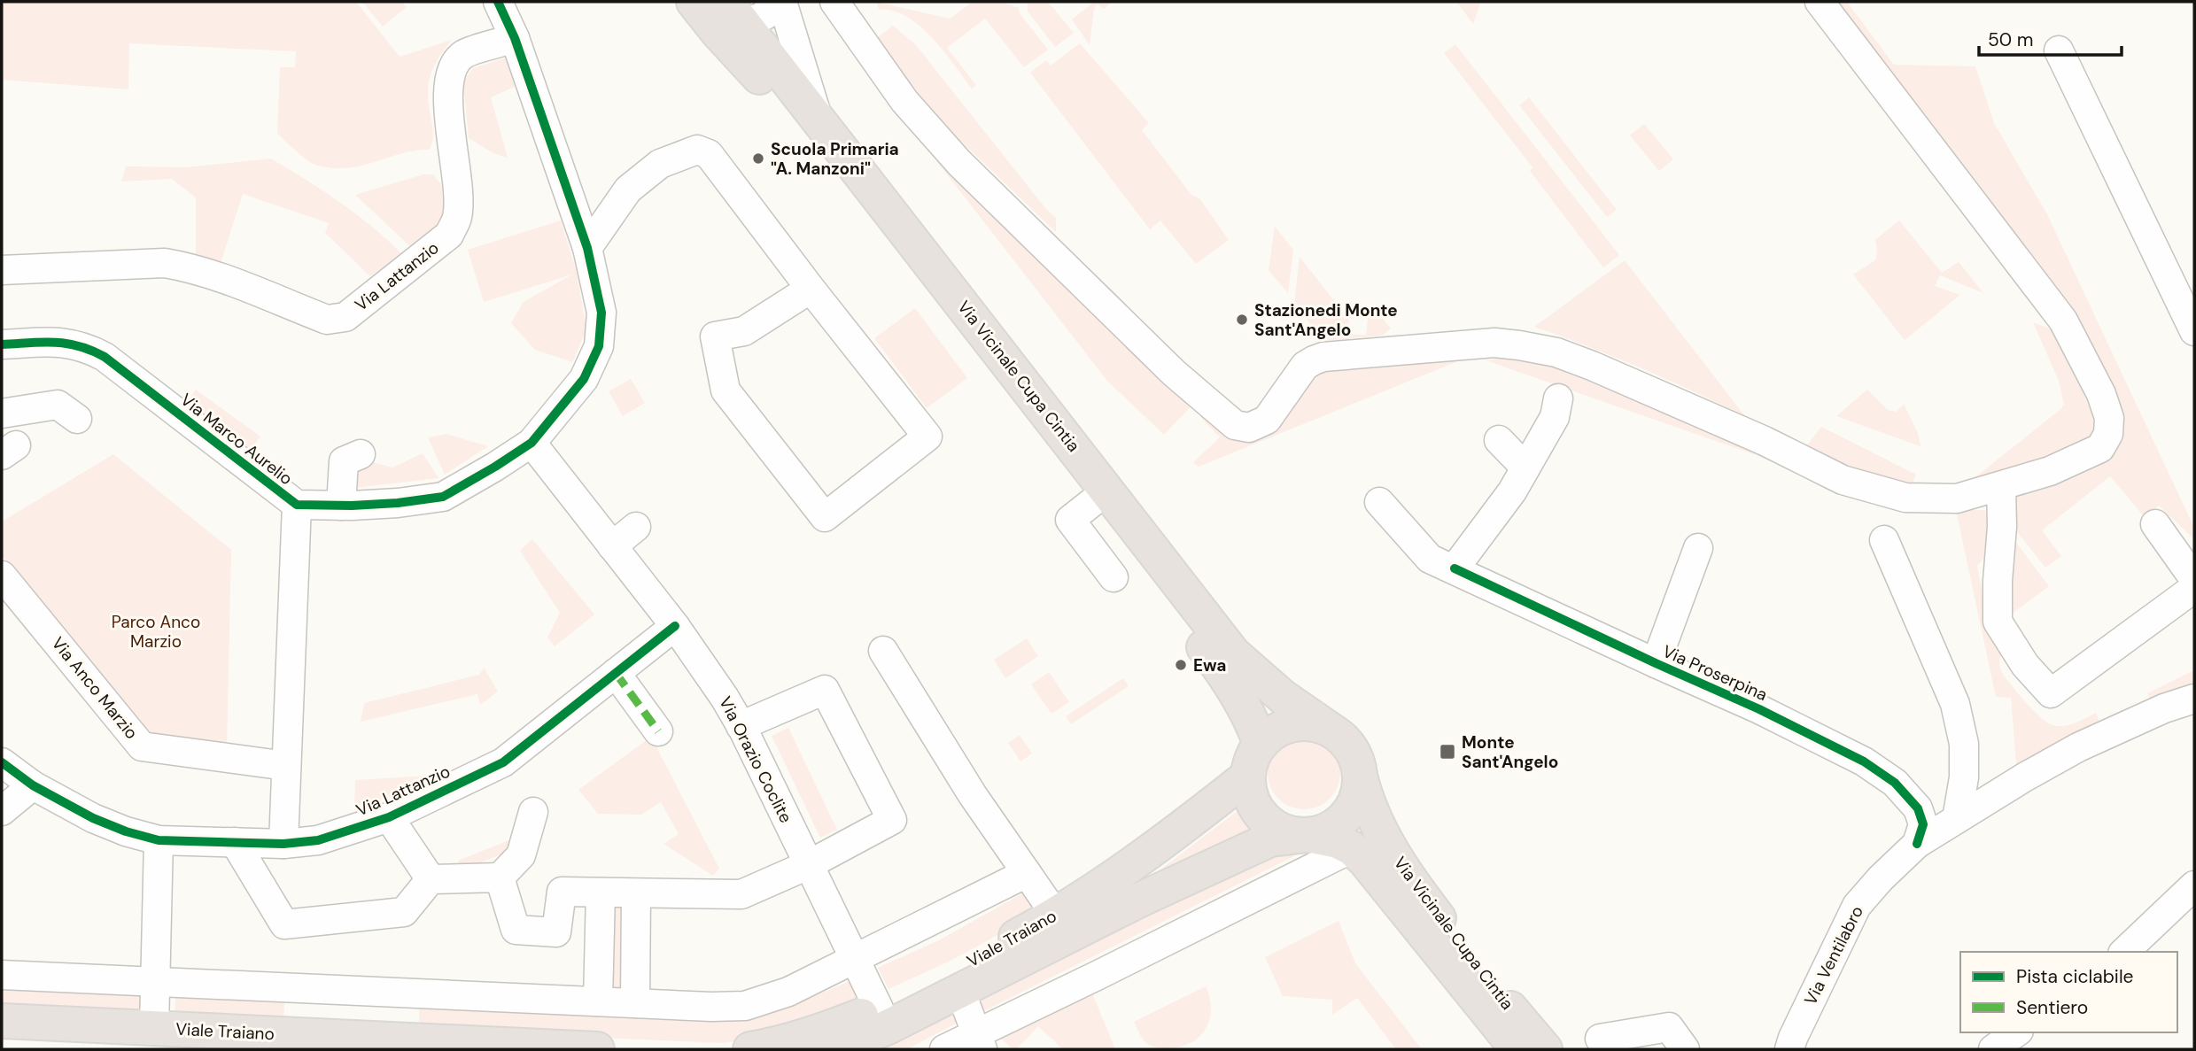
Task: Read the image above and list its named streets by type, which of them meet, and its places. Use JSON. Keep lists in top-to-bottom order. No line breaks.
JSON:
{"streets":{"main road":["Via Vicinale Cupa Cintia","Viale Traiano"],"street":["Via Lattanzio","Via Marco Aurelio","Via Proserpina","Via Anco Marzio","Via Orazio Coclite","Via Ventilabro"]},"crossings":[["Via Lattanzio","Via Marco Aurelio"],["Via Lattanzio","Via Orazio Coclite"],["Via Vicinale Cupa Cintia","Viale Traiano"],["Via Marco Aurelio","Via Orazio Coclite"],["Via Proserpina","Via Ventilabro"],["Via Orazio Coclite","Viale Traiano"]],"parks":["Parco Anco Marzio"],"places":{"other":["Scuola Primaria \"A. Manzoni\"","Stazionedi Monte Sant'Angelo","Ewa"],"transit":["Monte Sant'Angelo"]},"legend":["Pista ciclabile","Sentiero"],"scale_bar":"50 m"}
